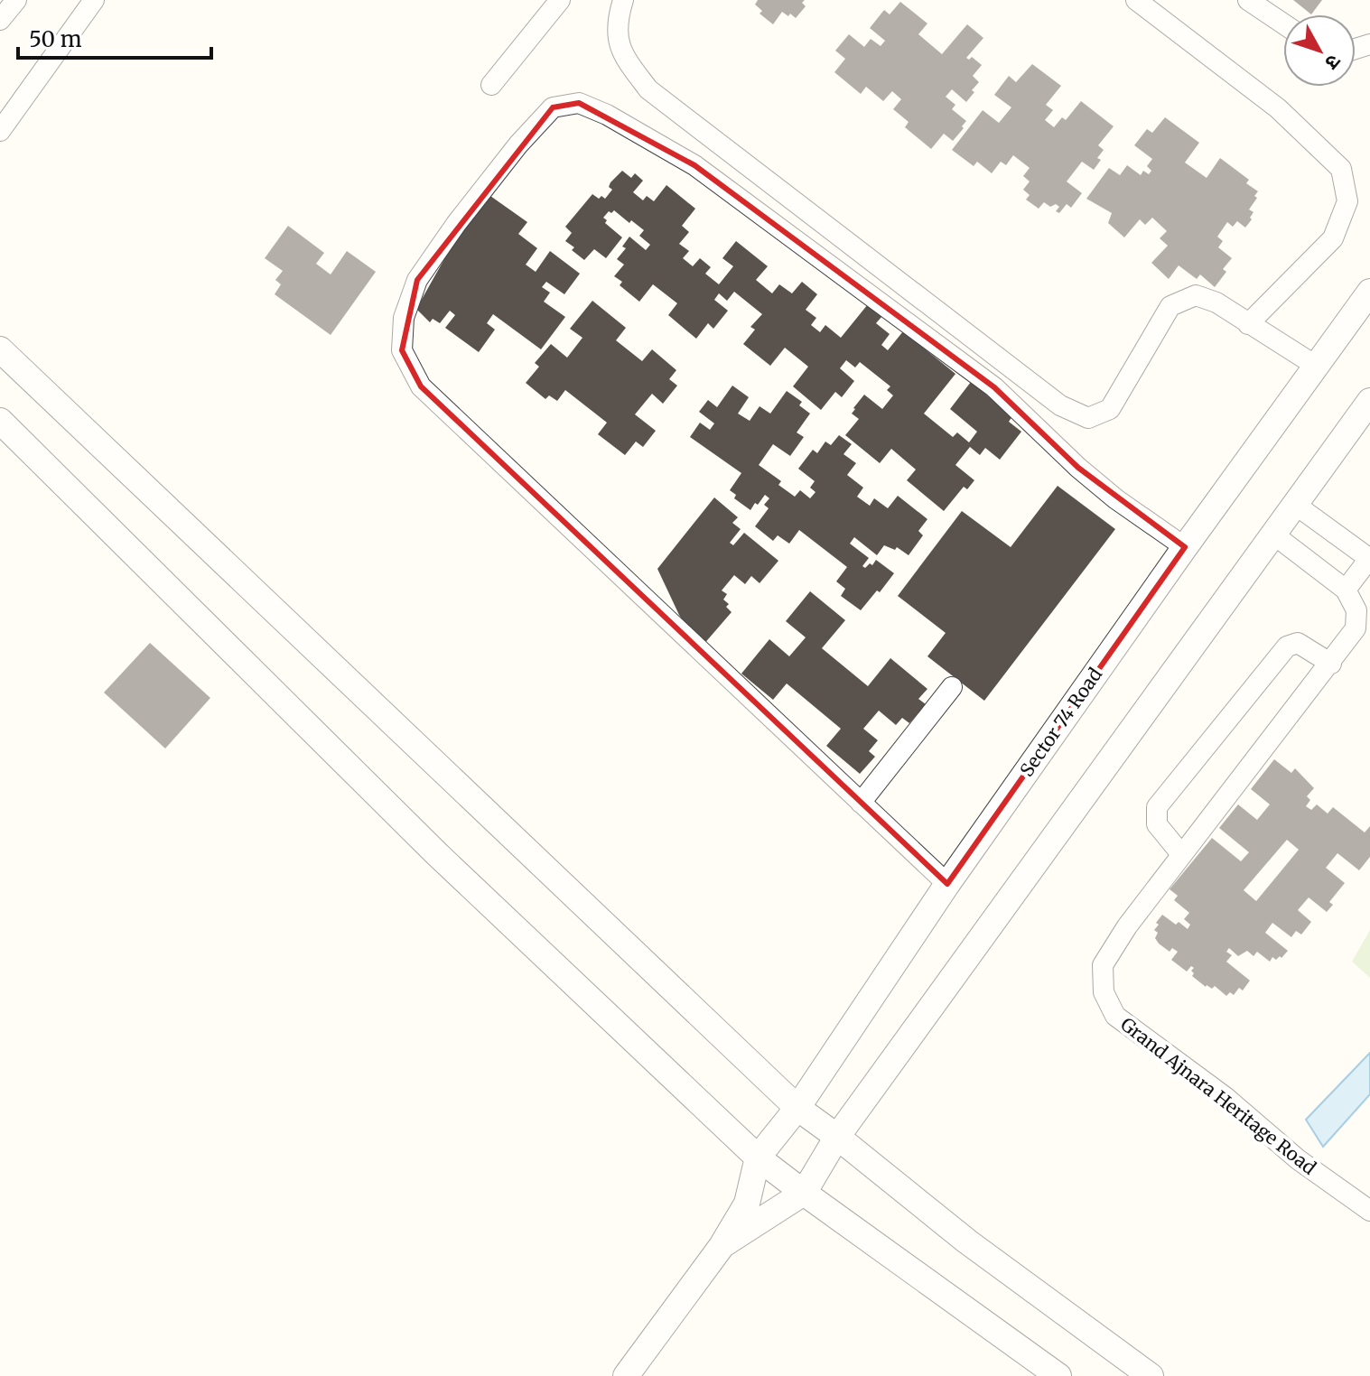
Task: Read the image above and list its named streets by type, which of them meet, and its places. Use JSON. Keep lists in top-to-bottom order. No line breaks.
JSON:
{"streets":{"street":["Sector 74 Road","Grand Ajnara Heritage Road"]},"scale_bar":"50 m","north":"bottom right"}
